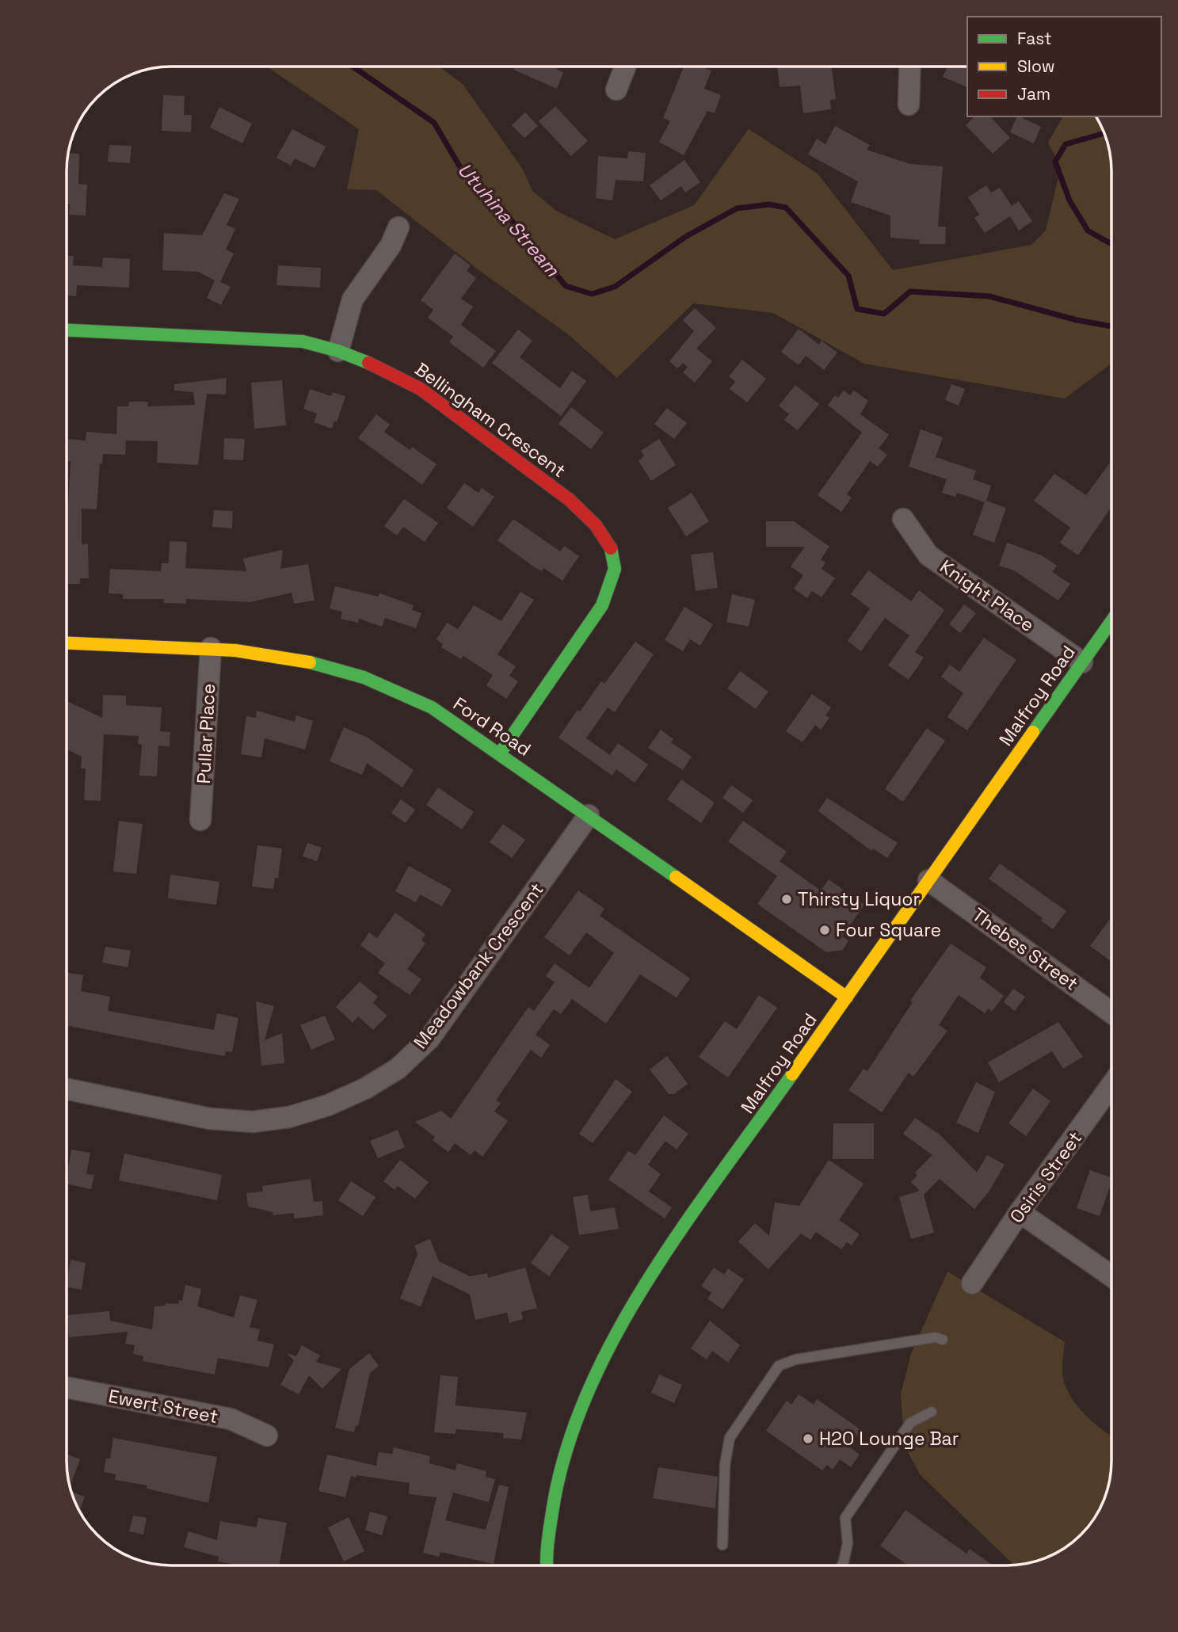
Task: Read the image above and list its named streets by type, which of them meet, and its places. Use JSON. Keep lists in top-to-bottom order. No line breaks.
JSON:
{"streets":{"street":["Bellingham Crescent","Knight Place","Malfroy Road","Ford Road","Pullar Place","Thebes Street","Meadowbank Crescent","Osiris Street","Ewert Street"]},"crossings":[["Bellingham Crescent","Ford Road"],["Knight Place","Malfroy Road"],["Malfroy Road","Ford Road"],["Malfroy Road","Thebes Street"],["Ford Road","Pullar Place"],["Ford Road","Meadowbank Crescent"]],"water":["Utuhina Stream"],"places":["Thirsty Liquor","Four Square","H2O Lounge Bar"],"legend":["Fast","Slow","Jam"]}
